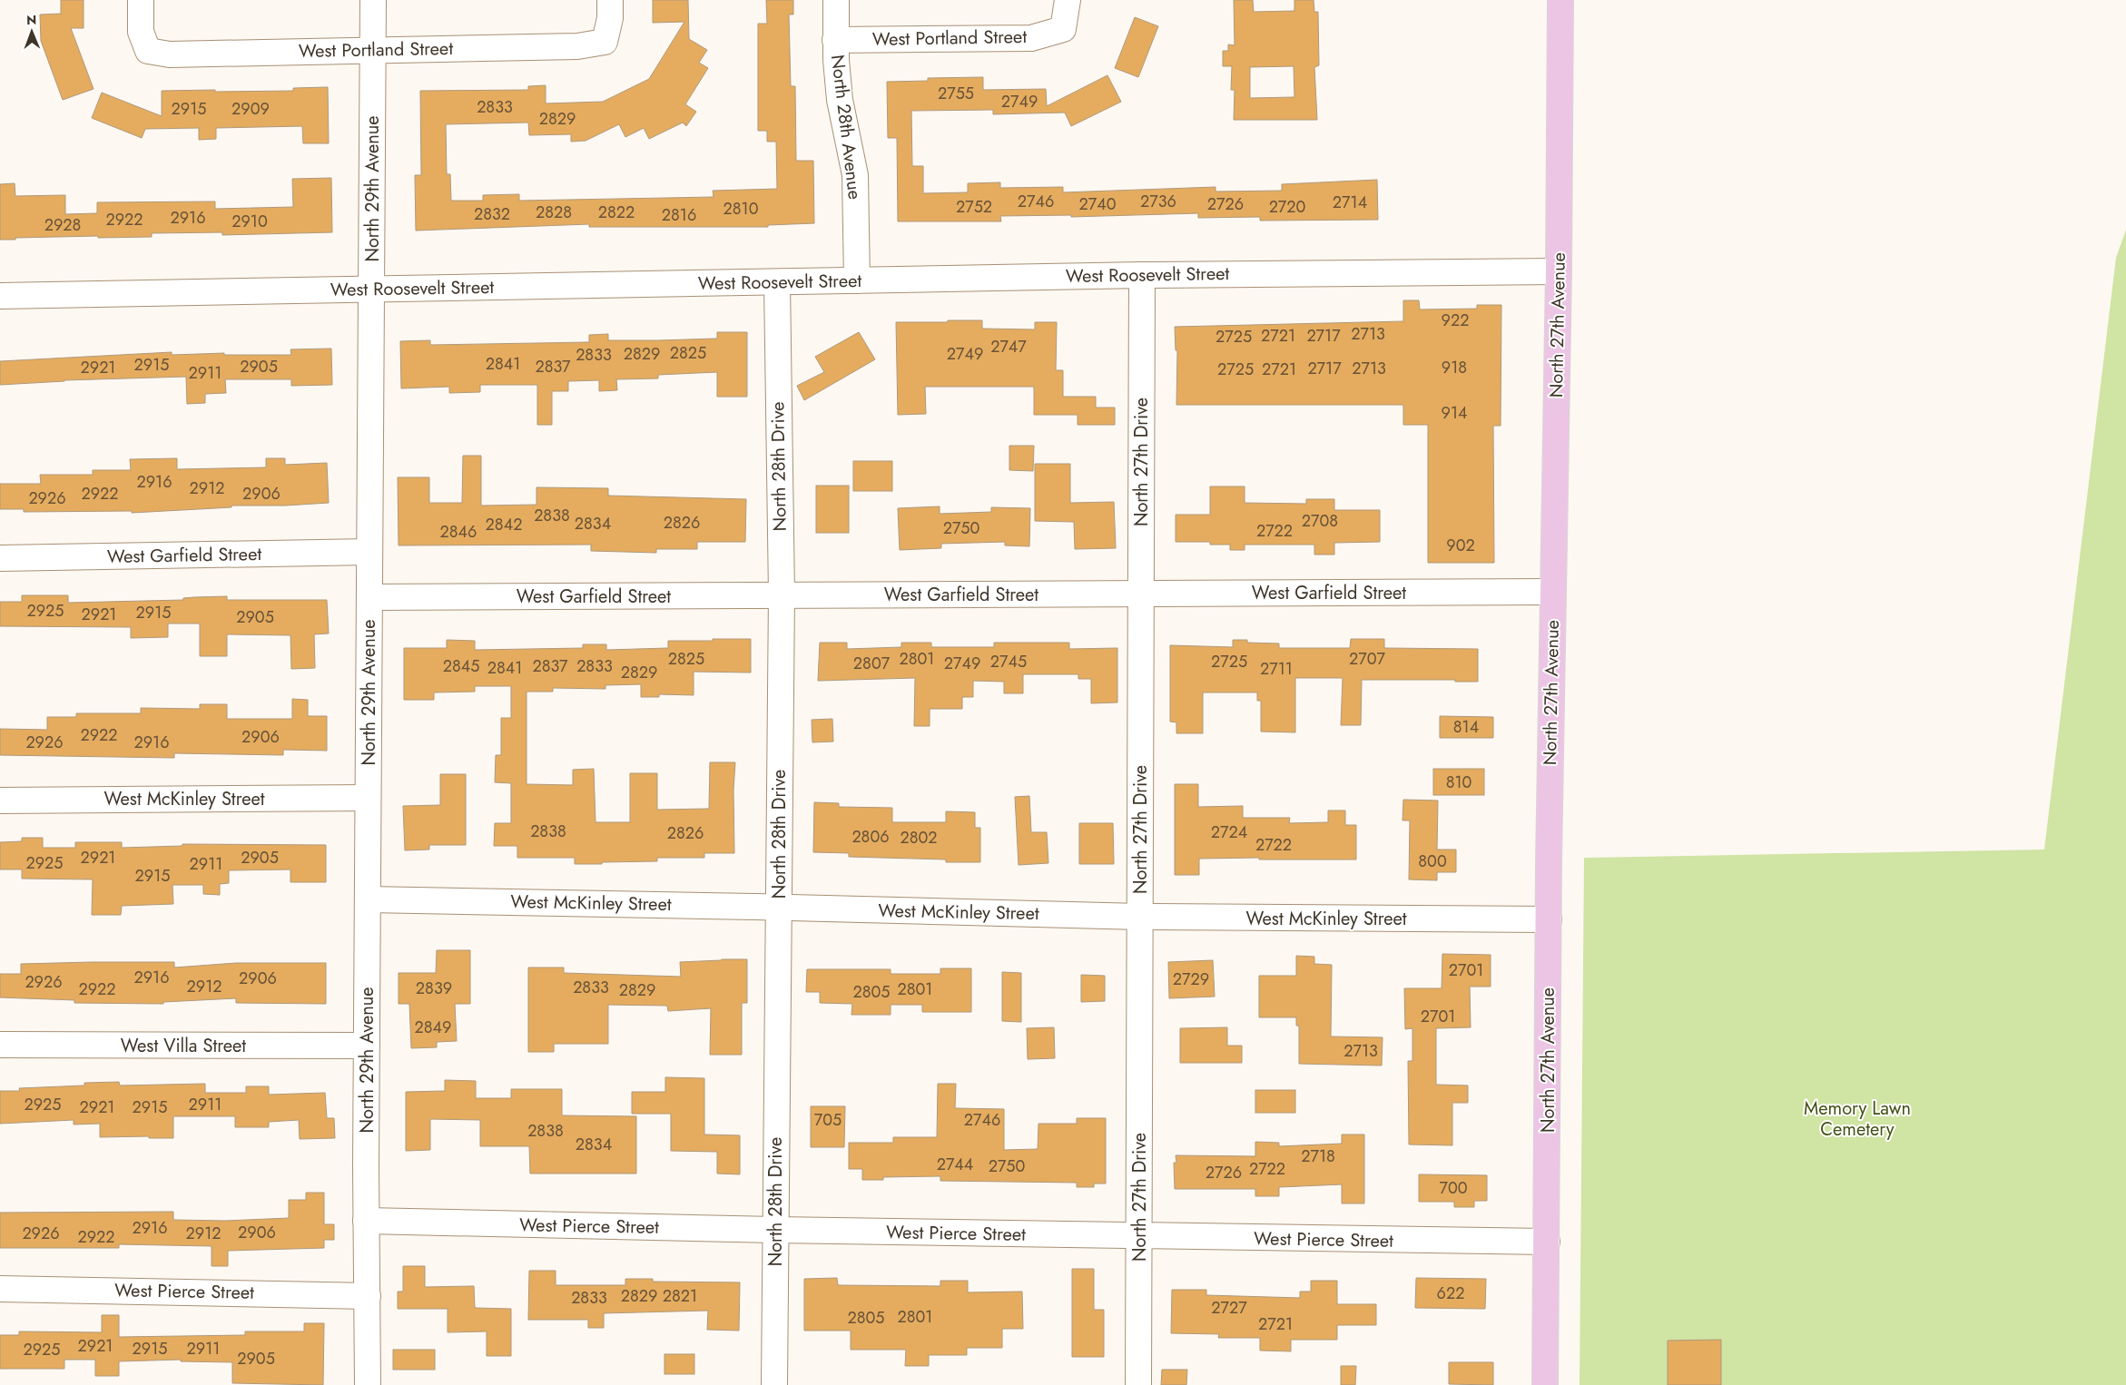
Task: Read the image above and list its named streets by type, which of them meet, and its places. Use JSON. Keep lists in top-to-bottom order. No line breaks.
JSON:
{"streets":{"main road":["North 27th Avenue"],"street":["West Portland Street","North 28th Avenue","North 29th Avenue","West Roosevelt Street","North 27th Drive","North 28th Drive","West Garfield Street","West McKinley Street","West Villa Street","West Pierce Street"]},"crossings":[["West Portland Street","North 28th Avenue"],["West Portland Street","North 29th Avenue"],["North 28th Avenue","West Roosevelt Street"],["North 29th Avenue","West Roosevelt Street"],["North 29th Avenue","West Garfield Street"],["North 29th Avenue","West McKinley Street"],["North 29th Avenue","West Villa Street"],["North 29th Avenue","West Pierce Street"],["West Roosevelt Street","North 27th Avenue"],["West Roosevelt Street","North 27th Drive"],["West Roosevelt Street","North 28th Drive"],["North 27th Avenue","West Garfield Street"],["North 27th Avenue","West McKinley Street"],["North 27th Avenue","West Pierce Street"],["North 27th Drive","West Garfield Street"],["North 27th Drive","West McKinley Street"],["North 27th Drive","West Pierce Street"],["North 28th Drive","West Garfield Street"],["North 28th Drive","West McKinley Street"],["North 28th Drive","West Pierce Street"]],"parks":["Memory Lawn Cemetery"],"house_numbers":["2755","2749","2833","2915","2909","2829","2746","2736","2714","2740","2726","2752","2720","2810","2828","2822","2832","2816","2916","2922","2910","2928","922","2713","2721","2717","2725","2747","2825","2829","2749","2833","2841","2915","2905","2837","2921","918","2717","2713","2725","2721","2911","914","2916","2912","2922","2906","2926","2838","2708","2826","2834","2842","2750","2722","2846","902","2925","2915","2921","2905","2825","2801","2707","2745","2725","2807","2749","2845","2837","2833","2841","2711","2829","814","2922","2906","2926","2916","810","2838","2724","2826","2806","2802","2722","2921","2905","800","2925","2911","2915","2701","2916","2906","2729","2926","2912","2833","2839","2922","2801","2829","2805","2701","2849","2713","2925","2911","2921","2915","705","2746","2838","2834","2718","2744","2750","2722","2726","700","2916","2906","2926","2912","2922","622","2829","2821","2833","2727","2801","2805","2721","2921","2915","2911","2925","2905"],"north":"top"}
